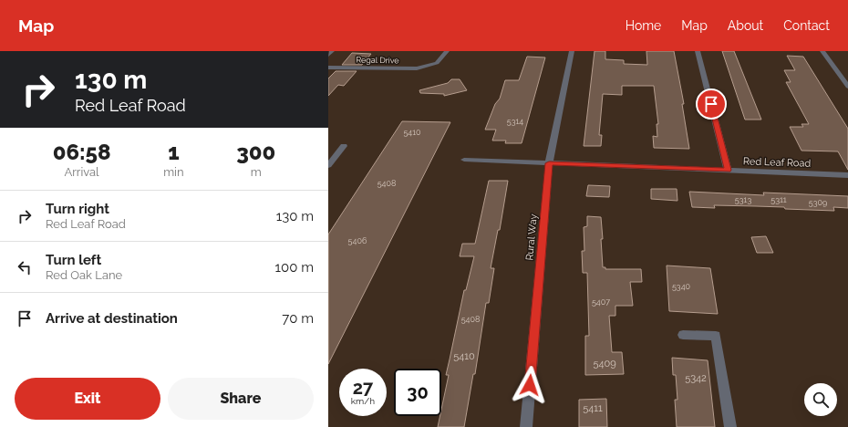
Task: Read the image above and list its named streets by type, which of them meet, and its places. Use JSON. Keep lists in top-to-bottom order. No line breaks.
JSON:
{"streets":{"street":["Regal Drive","Red Leaf Road","Rural Way"]},"crossings":[["Red Leaf Road","Rural Way"]],"house_numbers":["5314","5410","5408","5313","5311","5309","5406","5340","5407","5408","5410","5409","5342","5411"],"page":{"header":"Map","nav":["Home","Map","About","Contact"],"turn":["130 m","Red Leaf Road"],"eta":["06:58","Arrival","1","min","300","m"],"list":[{"name":"Turn right","note":"Red Leaf Road","value":"130 m"},{"name":"Turn left","note":"Red Oak Lane","value":"100 m"},{"name":"Arrive at destination","value":"70 m"}],"speed":"27 km/h","limit":"30","buttons":["Exit","Share"]}}
